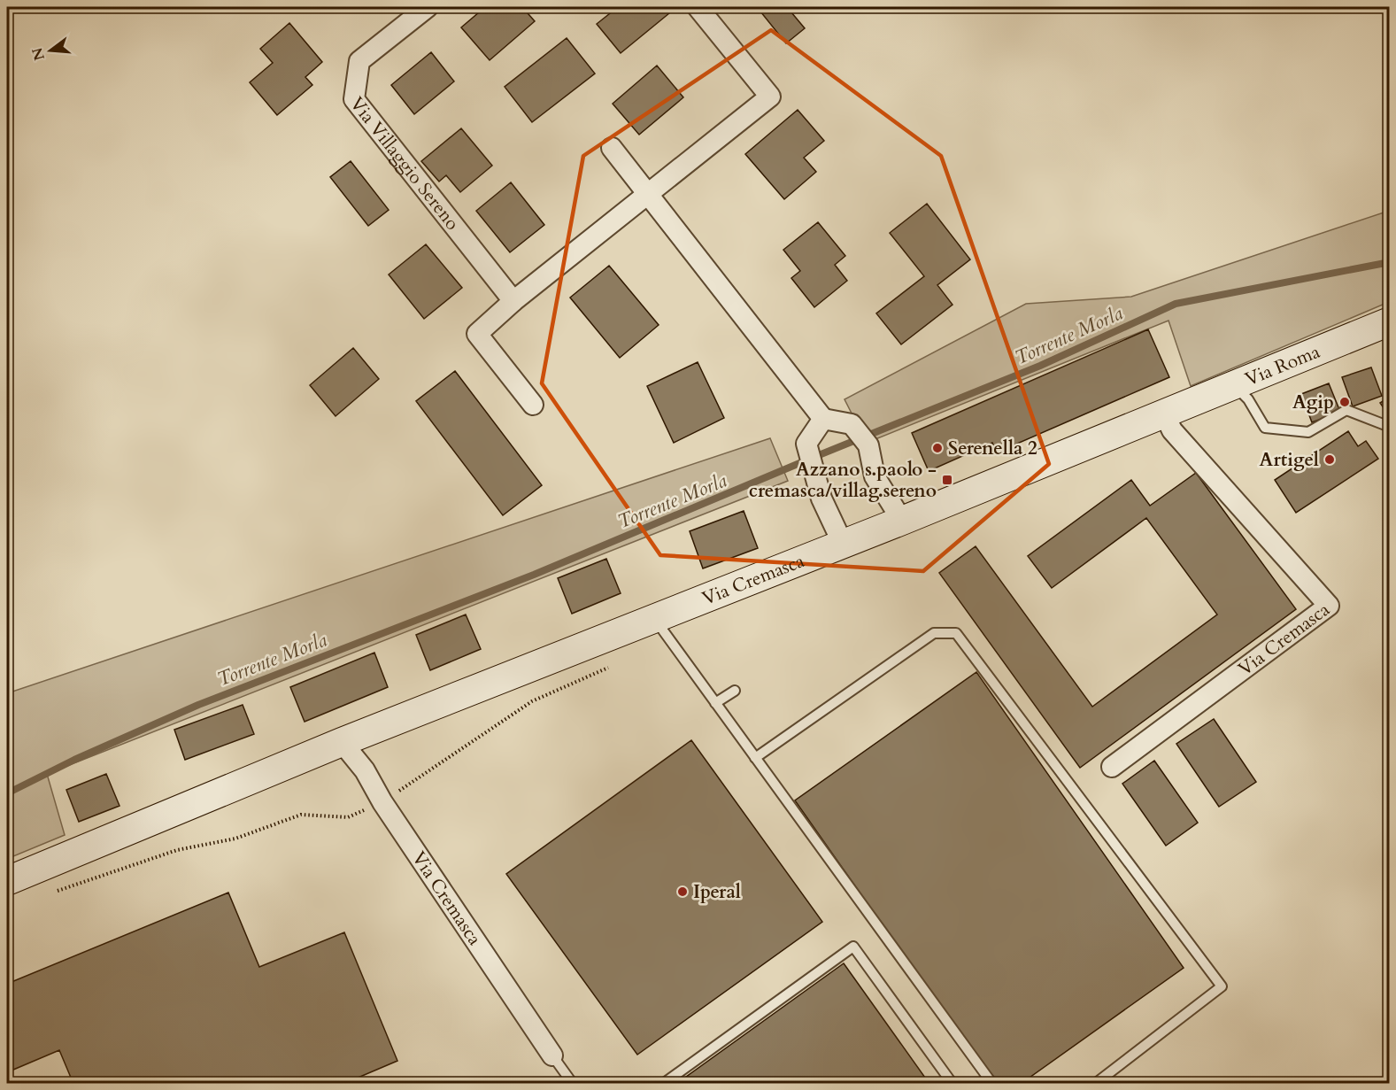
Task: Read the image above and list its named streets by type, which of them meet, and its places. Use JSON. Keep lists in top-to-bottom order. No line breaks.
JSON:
{"streets":{"main road":["Via Roma","Via Cremasca"],"street":["Via Villaggio Sereno"]},"crossings":[["Via Roma","Via Cremasca"]],"water":["Torrente Morla"],"places":{"other":["Agip","Serenella 2","Artigel","Iperal"],"transit":["Azzano s.paolo - cremasca/villag.sereno"]},"north":"left"}
